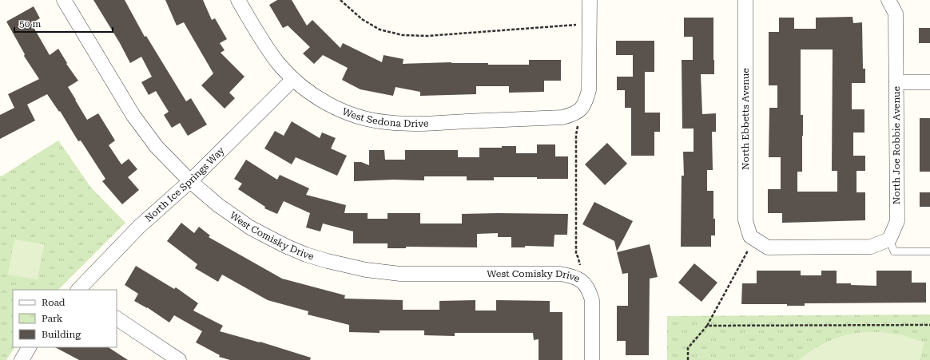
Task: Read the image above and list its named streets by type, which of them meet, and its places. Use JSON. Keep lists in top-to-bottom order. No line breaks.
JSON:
{"streets":{"street":["West Sedona Drive","North Ebbetts Avenue","North Joe Robbie Avenue","North Ice Springs Way","West Comisky Drive"]},"crossings":[["West Sedona Drive","North Ice Springs Way"],["North Ice Springs Way","West Comisky Drive"]],"legend":["Road","Park","Building"],"scale_bar":"50 m"}
